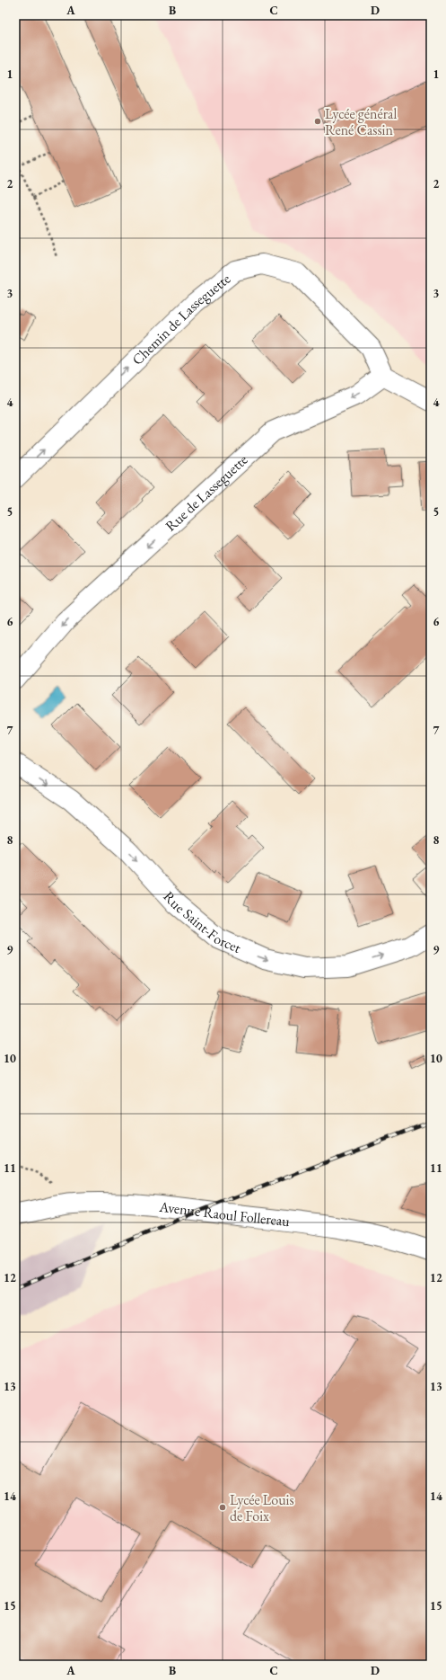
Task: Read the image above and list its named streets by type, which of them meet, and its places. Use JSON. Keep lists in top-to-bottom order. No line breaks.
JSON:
{"streets":{"street":["Chemin de Lasseguette","Rue de Lasseguette","Rue Saint-Forcet","Avenue Raoul Follereau"]},"crossings":[["Chemin de Lasseguette","Rue de Lasseguette"]],"one_way":["Rue de Lasseguette","Rue Saint-Forcet"],"places":["Lycée général René Cassin","Lycée Louis de Foix"],"grid":{"columns":["A","B","C","D"],"rows":["1","2","3","4","5","6","7","8","9","10","11","12","13","14","15"]}}
